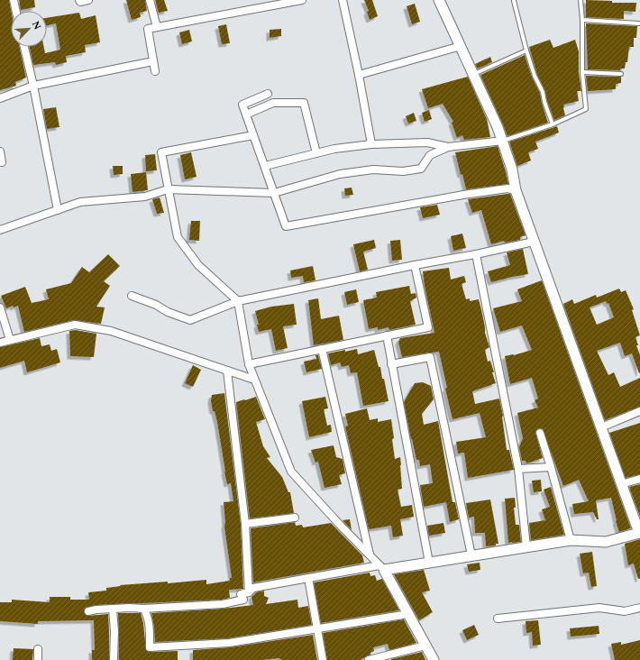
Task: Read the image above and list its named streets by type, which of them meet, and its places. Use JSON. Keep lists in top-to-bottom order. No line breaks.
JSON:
{"north":"top right"}
